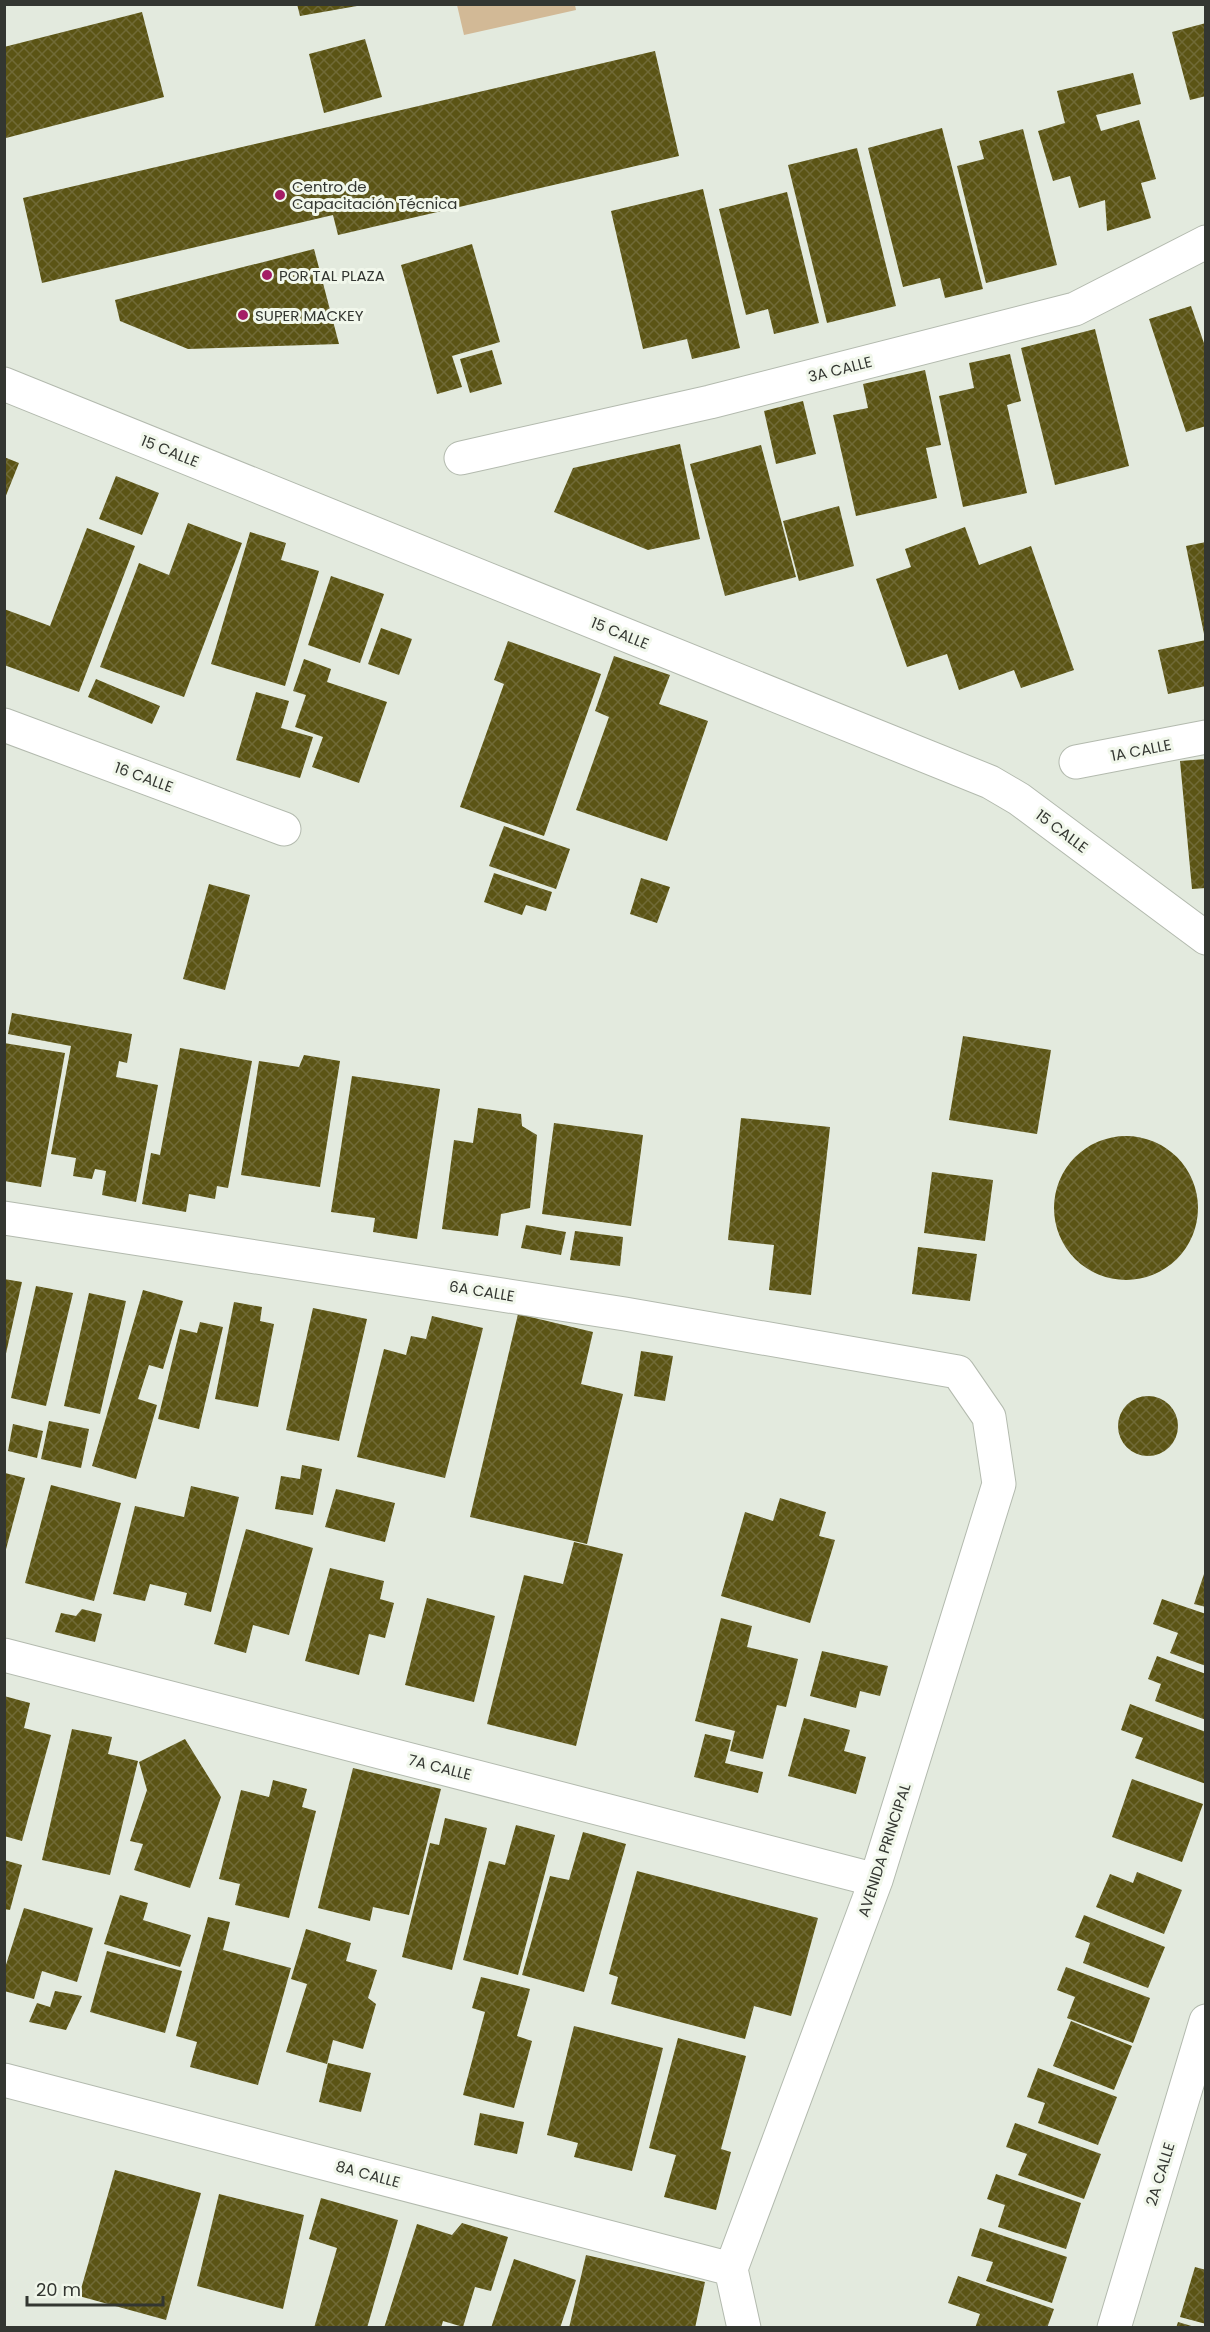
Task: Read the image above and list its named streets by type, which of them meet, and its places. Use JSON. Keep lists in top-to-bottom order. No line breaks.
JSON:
{"streets":{"street":["3A CALLE","15 CALLE","1A CALLE","16 CALLE","6A CALLE","7A CALLE","AVENIDA PRINCIPAL","8A CALLE","2A CALLE"]},"crossings":[["6A CALLE","AVENIDA PRINCIPAL"],["7A CALLE","AVENIDA PRINCIPAL"],["AVENIDA PRINCIPAL","8A CALLE"]],"places":["Centro de Capacitación Técnica","POR TAL PLAZA","SUPER MACKEY"],"scale_bar":"20 m"}
